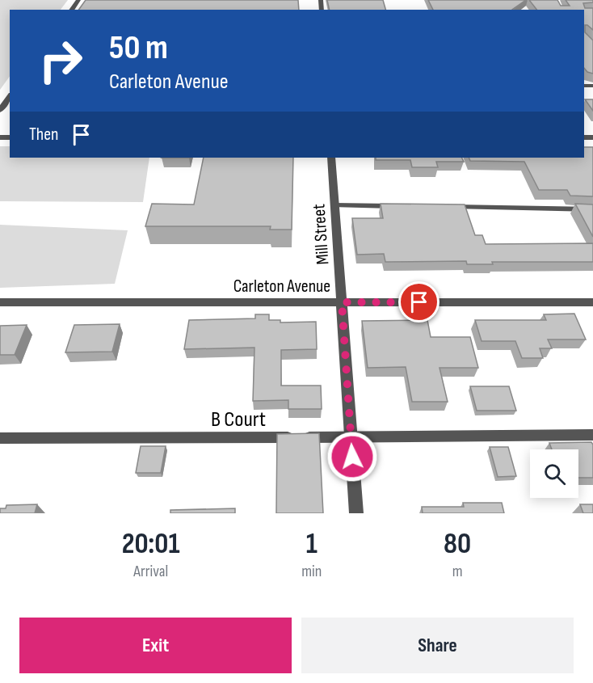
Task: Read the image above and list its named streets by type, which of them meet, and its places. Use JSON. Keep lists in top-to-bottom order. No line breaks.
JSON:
{"streets":{"street":["Mill Street","Carleton Avenue"],"lane":["B Court"]},"crossings":[["Mill Street","Carleton Avenue"],["Mill Street","B Court"]],"page":{"turn":["50 m","Carleton Avenue"],"then":"Then","eta":["20:01","Arrival","1","min","80","m"],"buttons":["Exit","Share"]}}
